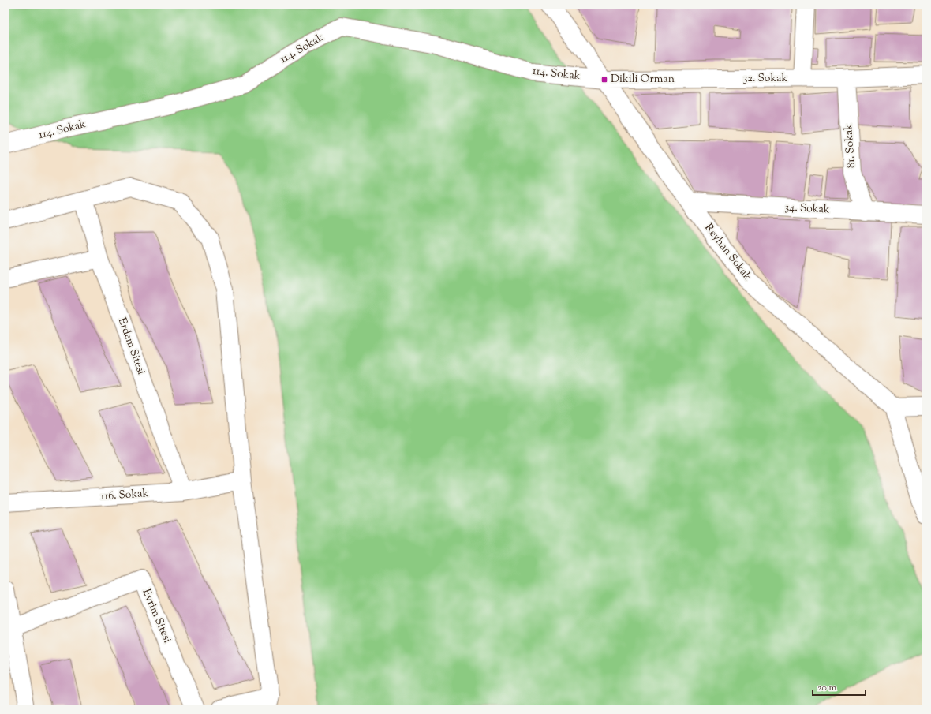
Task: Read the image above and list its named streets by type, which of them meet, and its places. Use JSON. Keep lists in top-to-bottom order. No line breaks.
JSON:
{"streets":{"street":["114. Sokak","32. Sokak","81. Sokak","34. Sokak","Reyhan Sokak","Erdem Sitesi","116. Sokak","Evrim Sitesi"]},"crossings":[["114. Sokak","32. Sokak"],["114. Sokak","Reyhan Sokak"],["32. Sokak","81. Sokak"],["32. Sokak","Reyhan Sokak"],["81. Sokak","34. Sokak"],["34. Sokak","Reyhan Sokak"],["Erdem Sitesi","116. Sokak"]],"places":{"transit":["Dikili Orman"]},"scale_bar":"20 m"}
